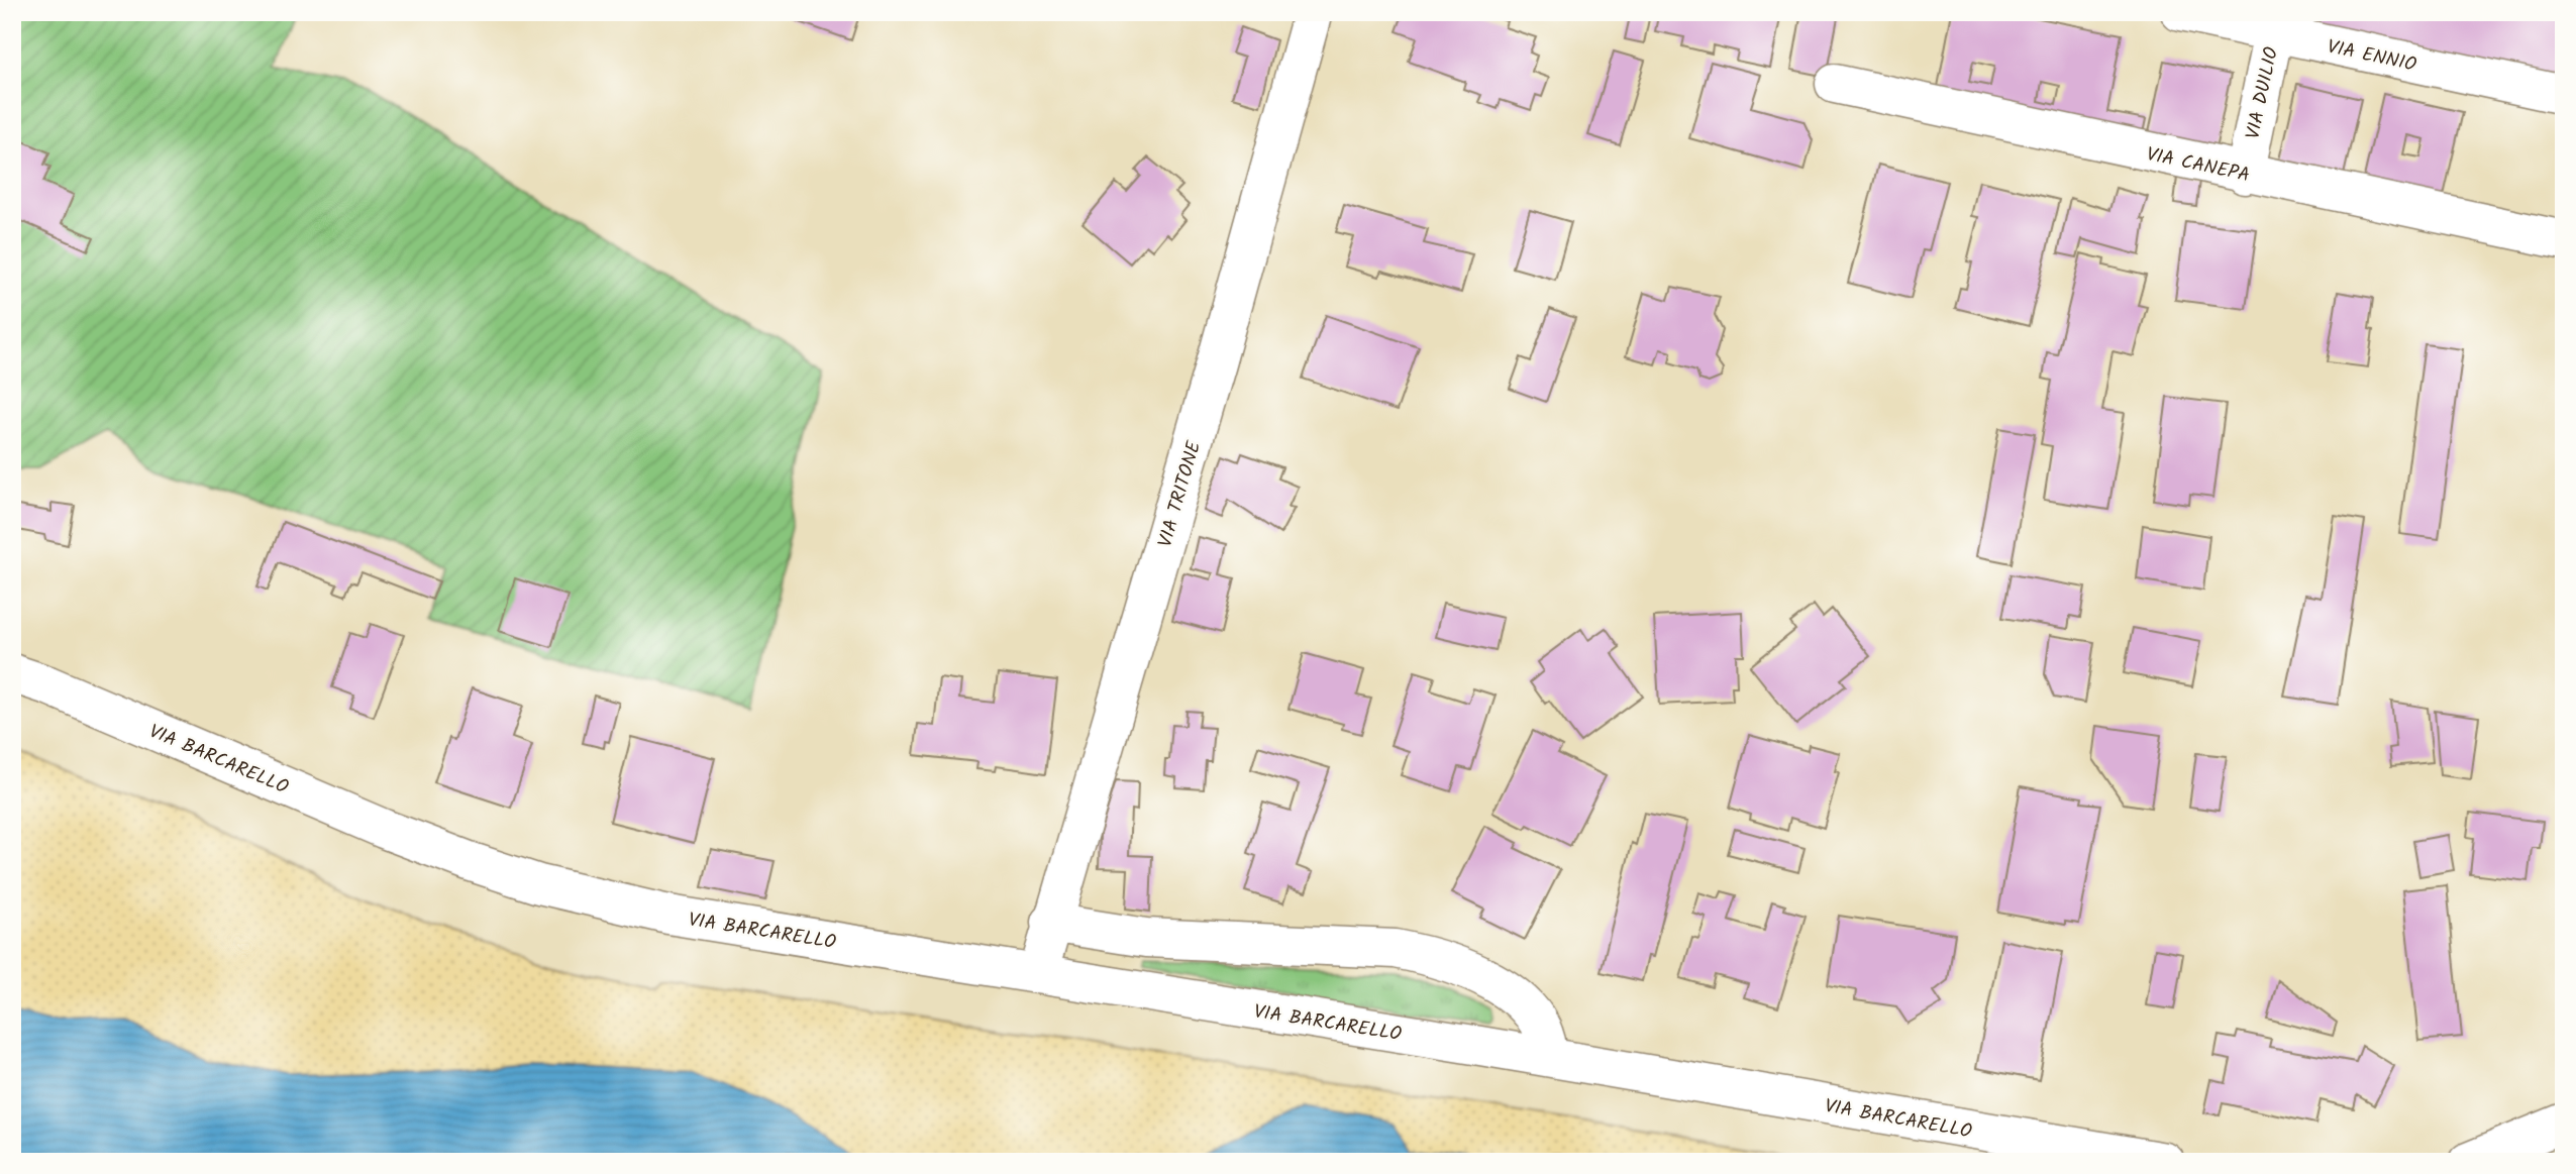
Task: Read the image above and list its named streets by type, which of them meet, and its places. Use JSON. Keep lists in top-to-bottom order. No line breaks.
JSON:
{"streets":{"street":["VIA ENNIO","VIA DUILIO","VIA CANEPA","VIA TRITONE","VIA BARCARELLO"]},"crossings":[["VIA ENNIO","VIA DUILIO"],["VIA DUILIO","VIA CANEPA"],["VIA TRITONE","VIA BARCARELLO"]]}
